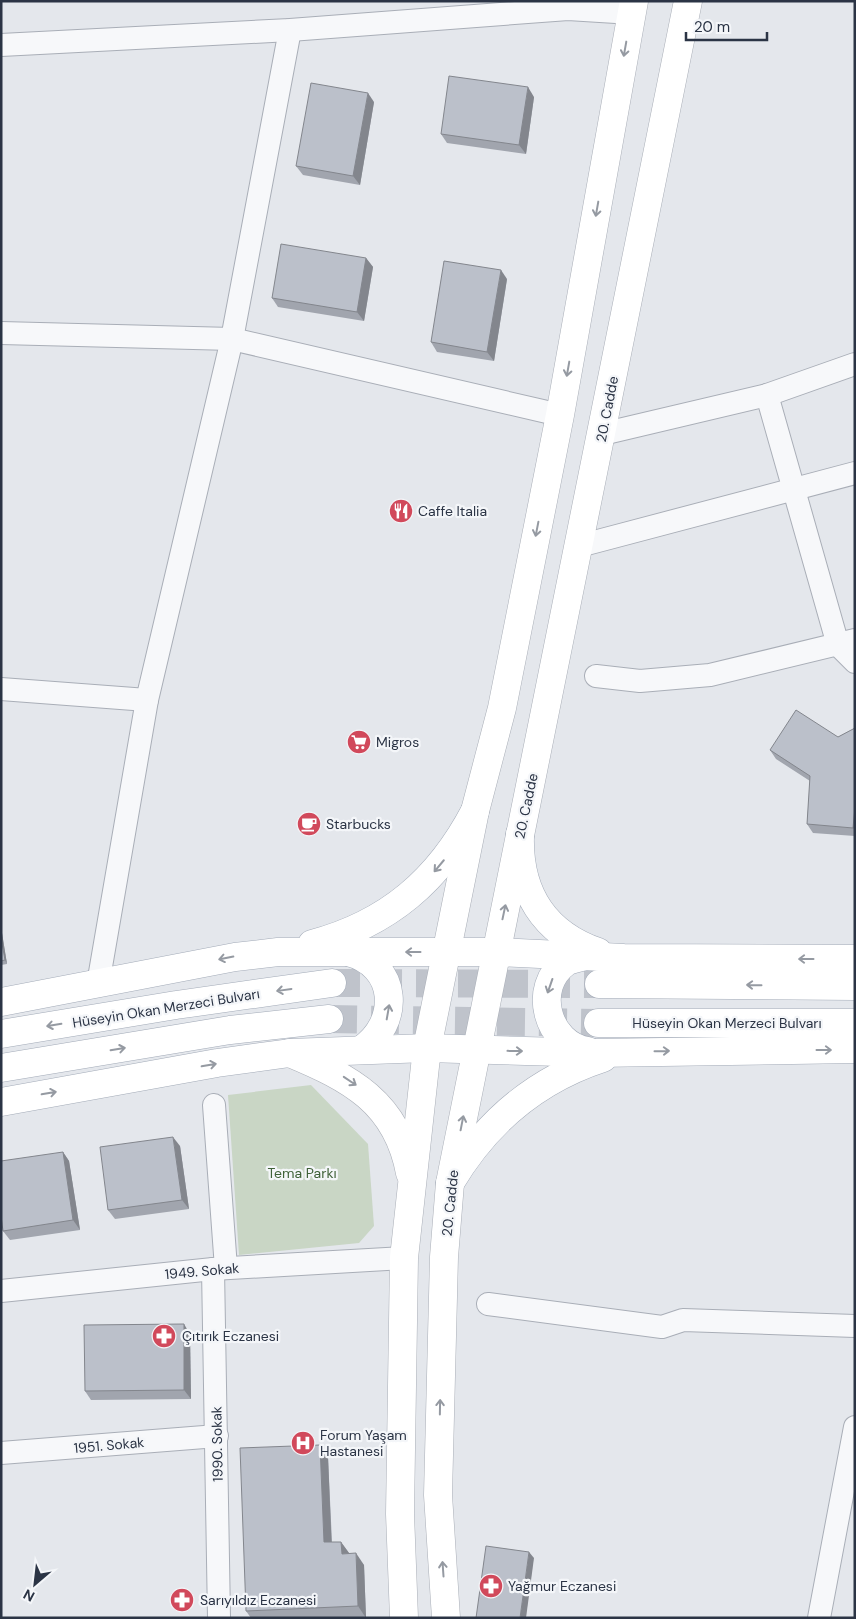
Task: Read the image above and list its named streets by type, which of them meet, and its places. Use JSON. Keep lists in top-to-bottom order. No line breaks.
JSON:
{"streets":{"main road":["20. Cadde","Hüseyin Okan Merzeci Bulvarı"],"street":["1949. Sokak","1990. Sokak","1951. Sokak"]},"crossings":[["1949. Sokak","1990. Sokak"],["1990. Sokak","1951. Sokak"]],"parks":["Tema Parkı"],"places":{"restaurant":["Caffe Italia"],"supermarket":["Migros"],"cafe":["Starbucks"],"pharmacy":["Çıtırık Eczanesi","Yağmur Eczanesi","Sarıyıldız Eczanesi"],"hospital":["Forum Yaşam Hastanesi"]},"scale_bar":"20 m","north":"bottom left"}
